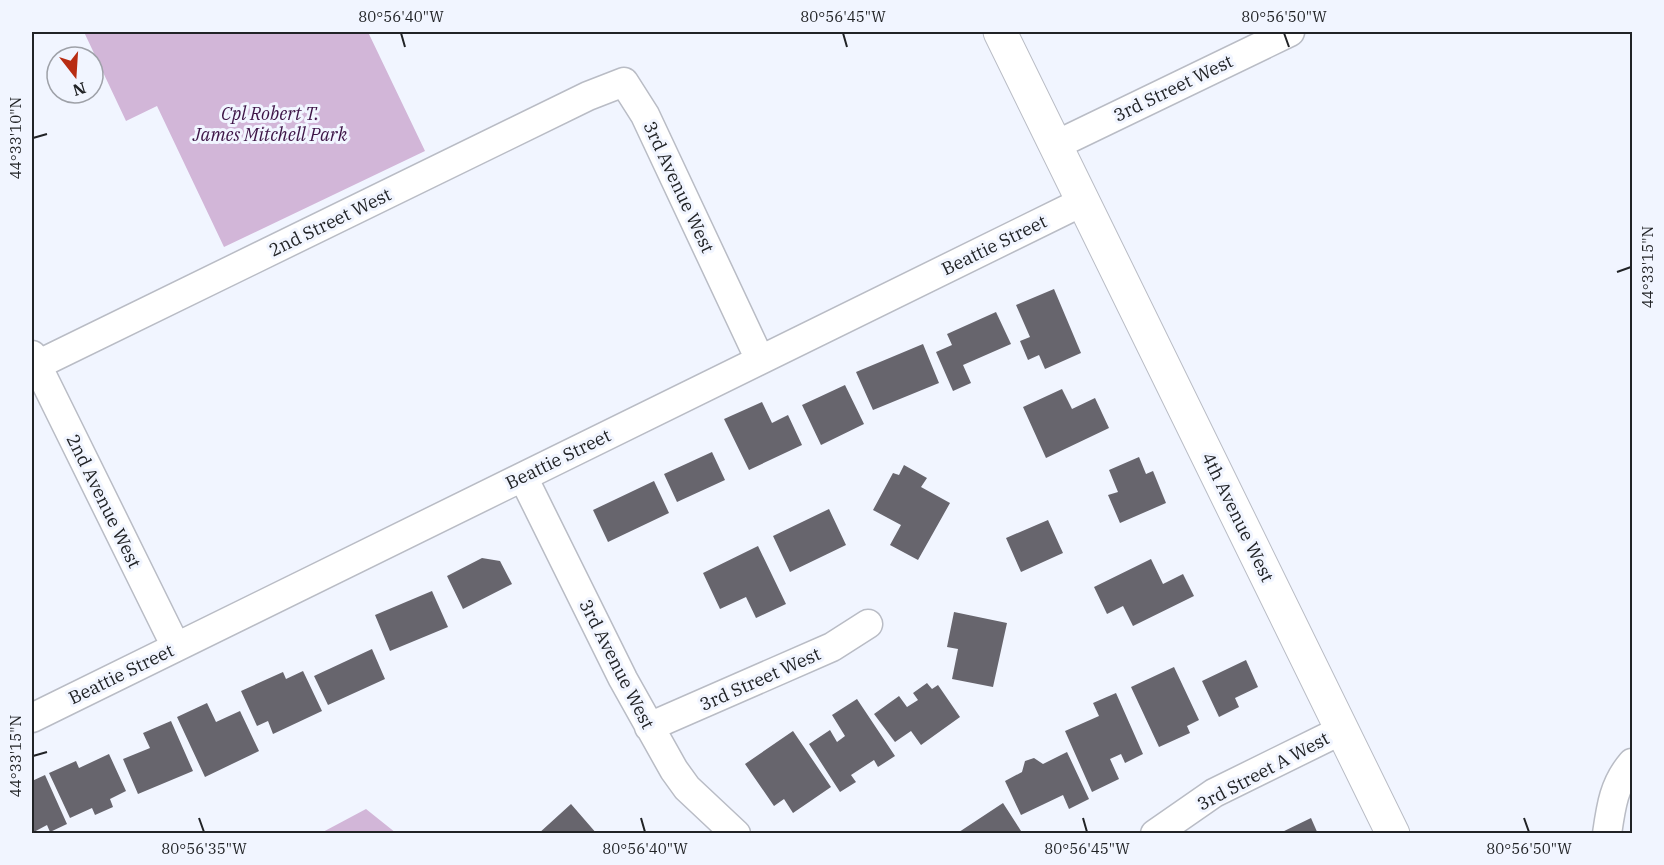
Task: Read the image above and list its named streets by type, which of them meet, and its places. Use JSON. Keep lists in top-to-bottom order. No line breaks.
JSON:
{"streets":{"street":["3rd Street West","3rd Avenue West","2nd Street West","Beattie Street","2nd Avenue West","4th Avenue West","3rd Street A West"]},"crossings":[["3rd Street West","3rd Avenue West"],["3rd Street West","4th Avenue West"],["3rd Avenue West","2nd Street West"],["3rd Avenue West","Beattie Street"],["2nd Street West","2nd Avenue West"],["Beattie Street","2nd Avenue West"],["Beattie Street","4th Avenue West"],["4th Avenue West","3rd Street A West"]],"parks":["Cpl Robert T. James Mitchell Park"],"north":"bottom","coordinates":["80°56'40\"W","80°56'45\"W","80°56'50\"W","44°33'10\"N","44°33'15\"N","80°56'35\"W"]}
